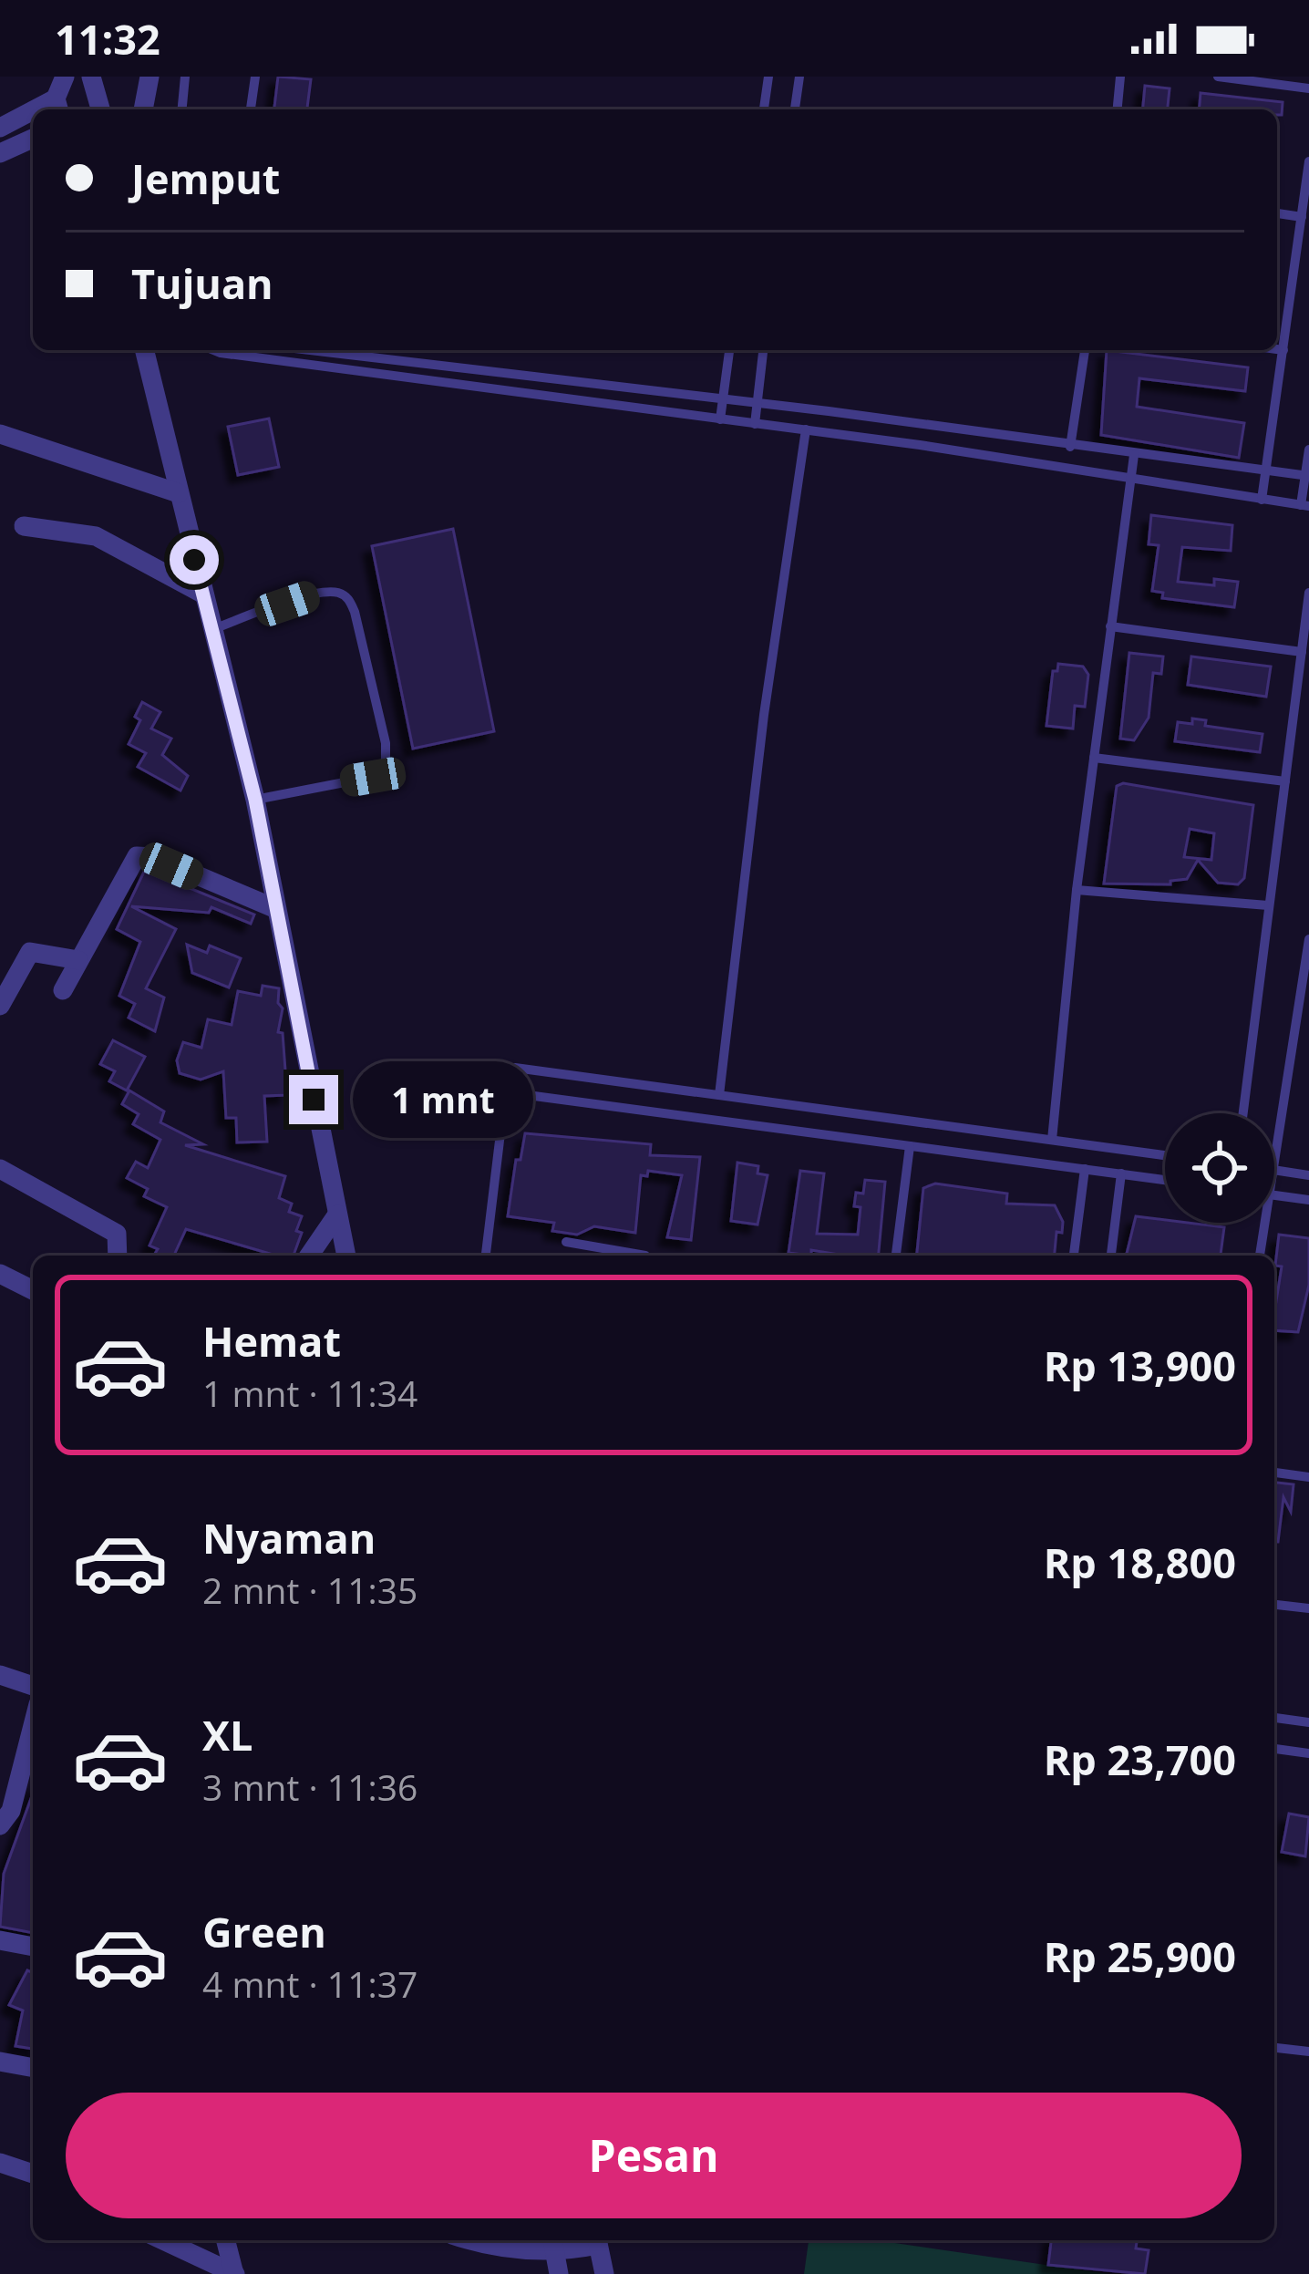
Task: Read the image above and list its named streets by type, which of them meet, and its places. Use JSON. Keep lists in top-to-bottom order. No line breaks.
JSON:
{"page":{"status":"11:32","banner":["Jemput","Tujuan"],"bubble":"1 mnt","list":[{"name":"Hemat","note":"1 mnt · 11:34","value":"Rp 13,900"},{"name":"Nyaman","note":"2 mnt · 11:35","value":"Rp 18,800"},{"name":"XL","note":"3 mnt · 11:36","value":"Rp 23,700"},{"name":"Green","note":"4 mnt · 11:37","value":"Rp 25,900"}],"buttons":"Pesan"}}
